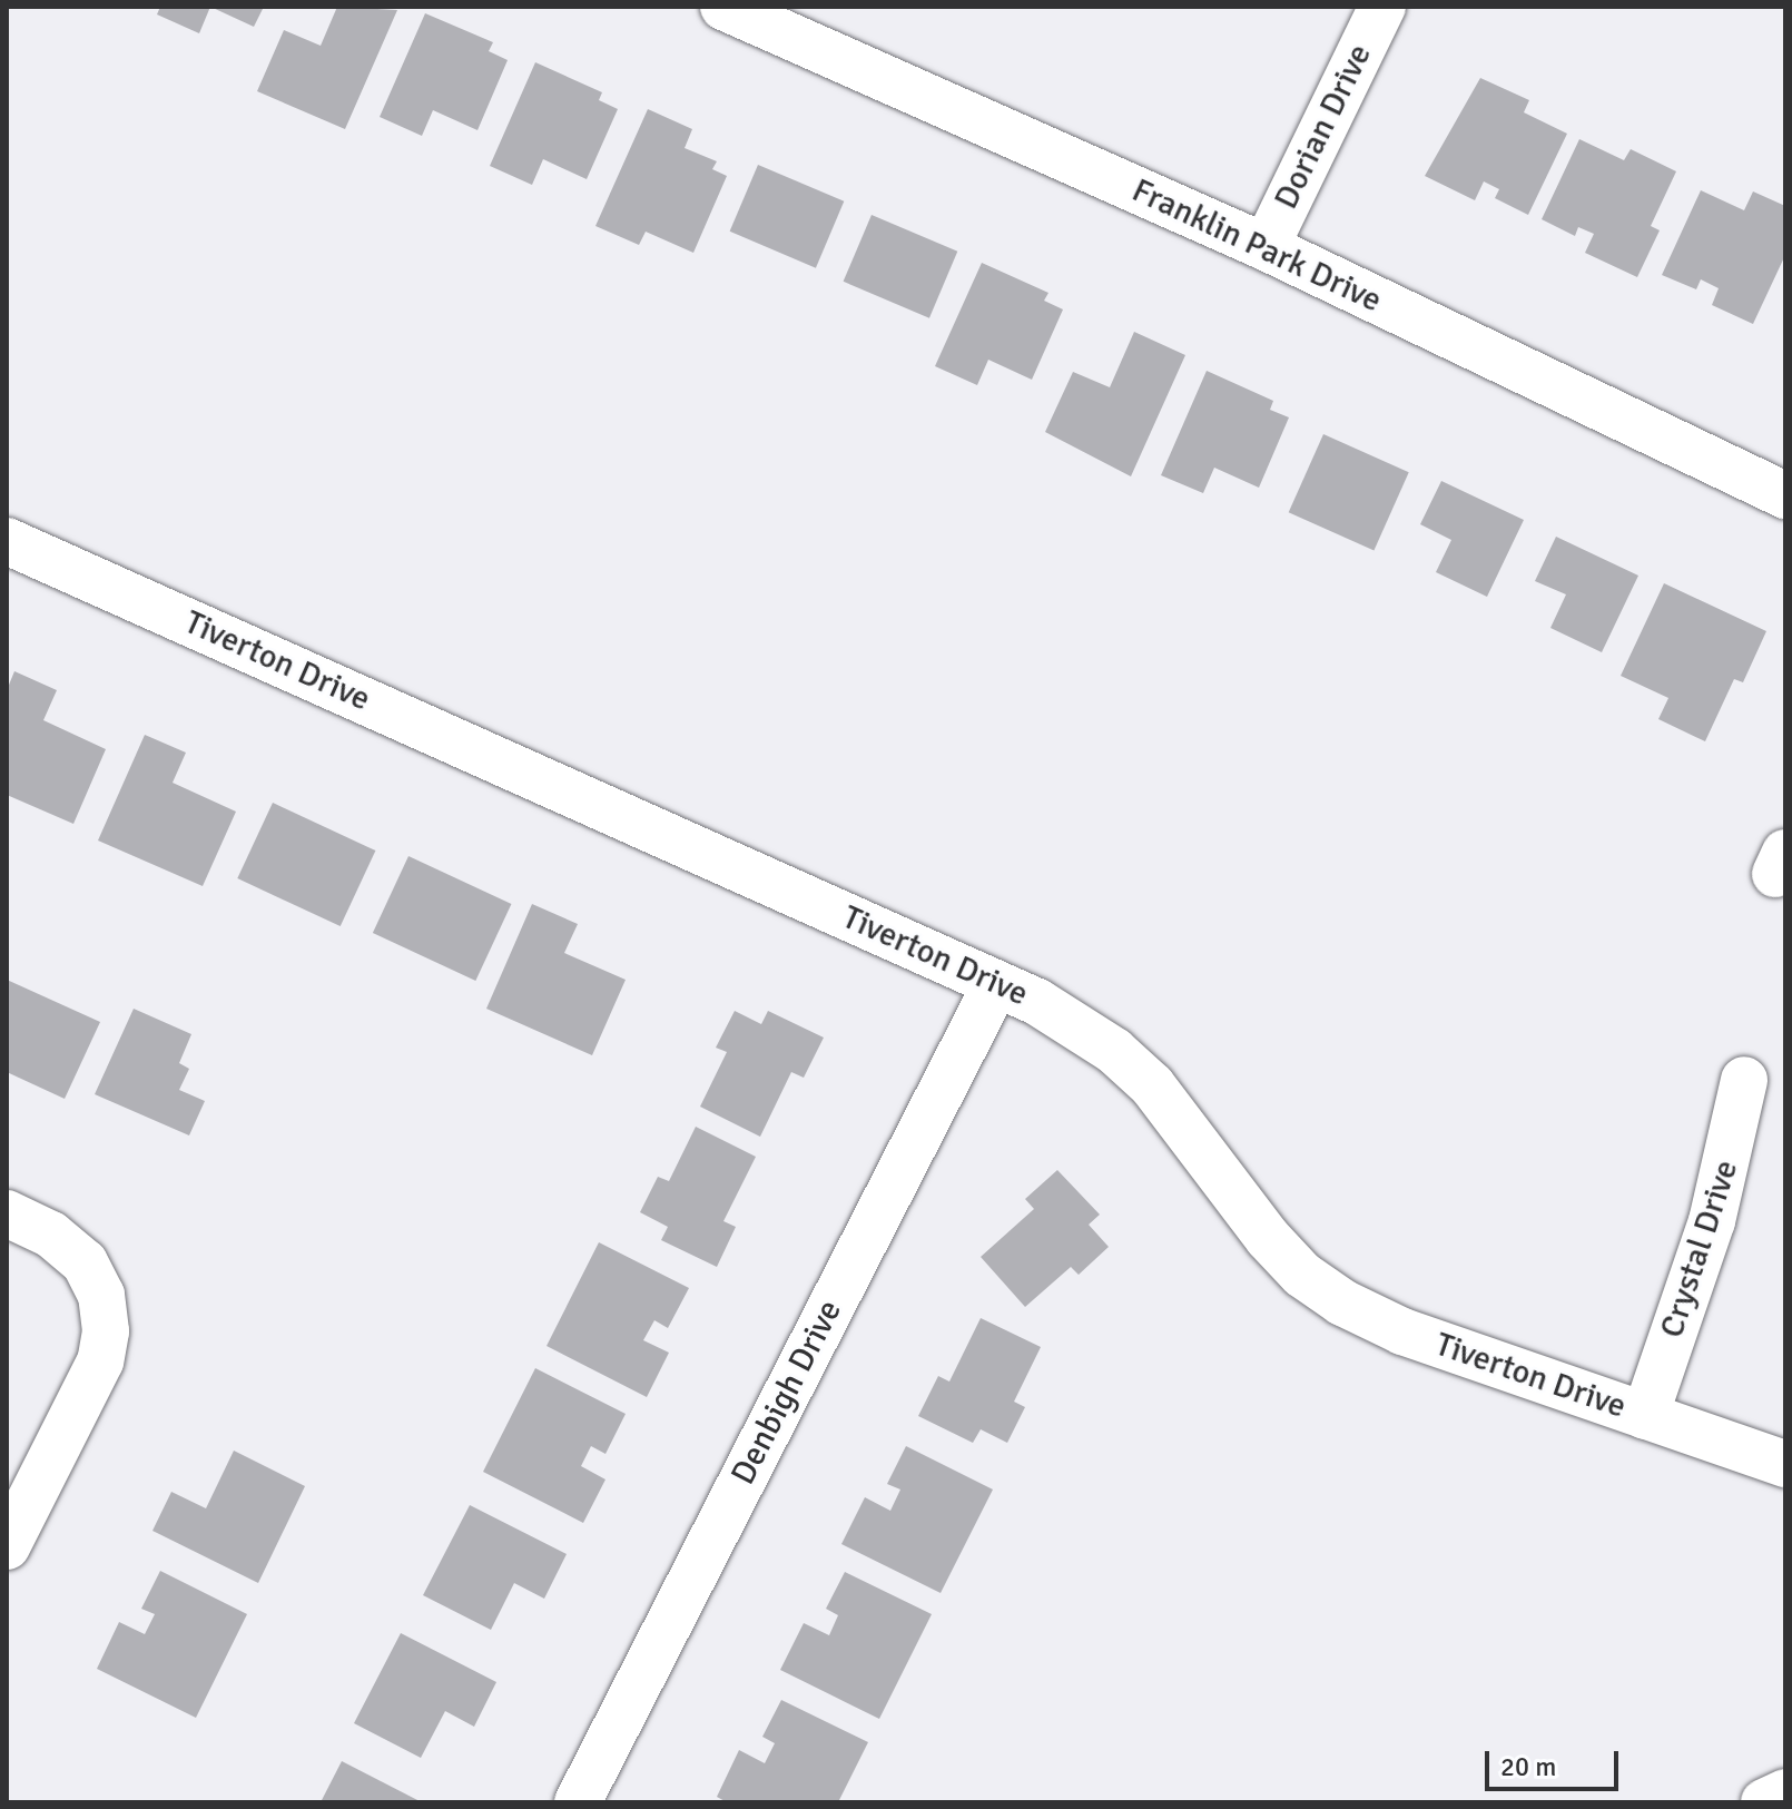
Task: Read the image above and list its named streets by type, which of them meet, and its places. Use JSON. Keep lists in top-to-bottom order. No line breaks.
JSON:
{"streets":{"street":["Dorian Drive","Franklin Park Drive","Tiverton Drive","Crystal Drive","Denbigh Drive"]},"crossings":[["Dorian Drive","Franklin Park Drive"],["Tiverton Drive","Crystal Drive"],["Tiverton Drive","Denbigh Drive"]],"scale_bar":"20 m"}
